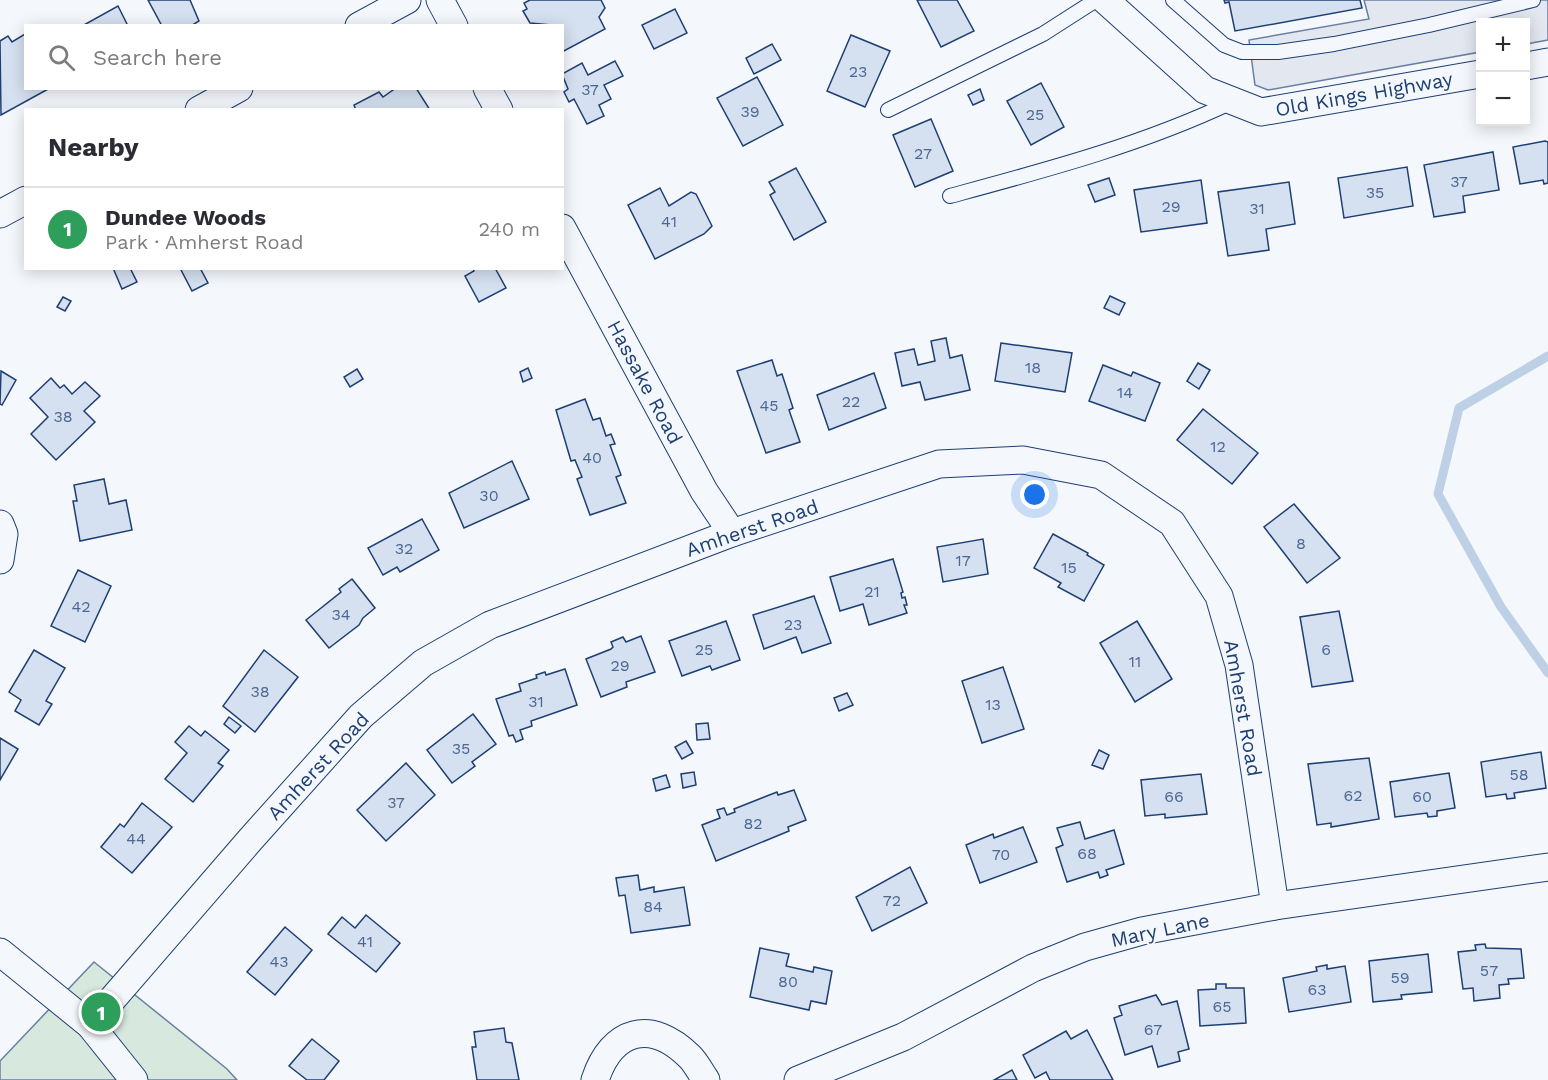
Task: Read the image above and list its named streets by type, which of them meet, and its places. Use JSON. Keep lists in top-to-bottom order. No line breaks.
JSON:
{"streets":{"street":["Old Kings Highway","Hassake Road","Amherst Road","Mary Lane"]},"crossings":[["Hassake Road","Amherst Road"],["Amherst Road","Mary Lane"]],"house_numbers":["23","37","39","25","27","37","35","29","31","41","18","14","22","45","38","12","40","30","8","32","17","15","21","42","34","23","25","6","11","29","38","31","13","35","58","62","66","60","37","82","44","68","70","72","84","41","43","57","59","80","63","65","67"],"page":{"map_buttons":["+","−"],"search":"Search here","heading":"Nearby","list":[{"mark":"1","name":"Dundee Woods","note":"Park · Amherst Road","value":"240 m"}],"pins":"1"}}
